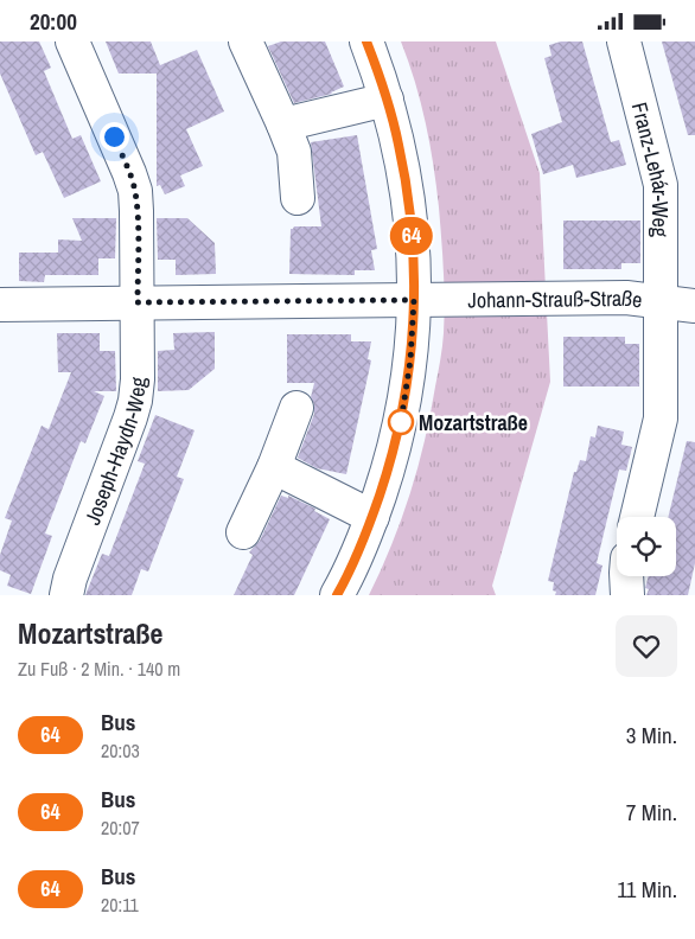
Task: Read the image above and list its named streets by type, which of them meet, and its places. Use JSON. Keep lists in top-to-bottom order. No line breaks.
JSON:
{"streets":{"street":["Franz-Lehár-Weg","Johann-Strauß-Straße","Joseph-Haydn-Weg"]},"crossings":[["Franz-Lehár-Weg","Johann-Strauß-Straße"]],"places":["Mozartstraße"],"lines":["bus line 64"],"page":{"status":"20:00","on_map":"64","heading":["Mozartstraße","Zu Fuß · 2 Min. · 140 m"],"list":[{"mark":"64","name":"Bus","note":"20:03","value":"3 Min."},{"mark":"64","name":"Bus","note":"20:07","value":"7 Min."},{"mark":"64","name":"Bus","note":"20:11","value":"11 Min."}]}}
